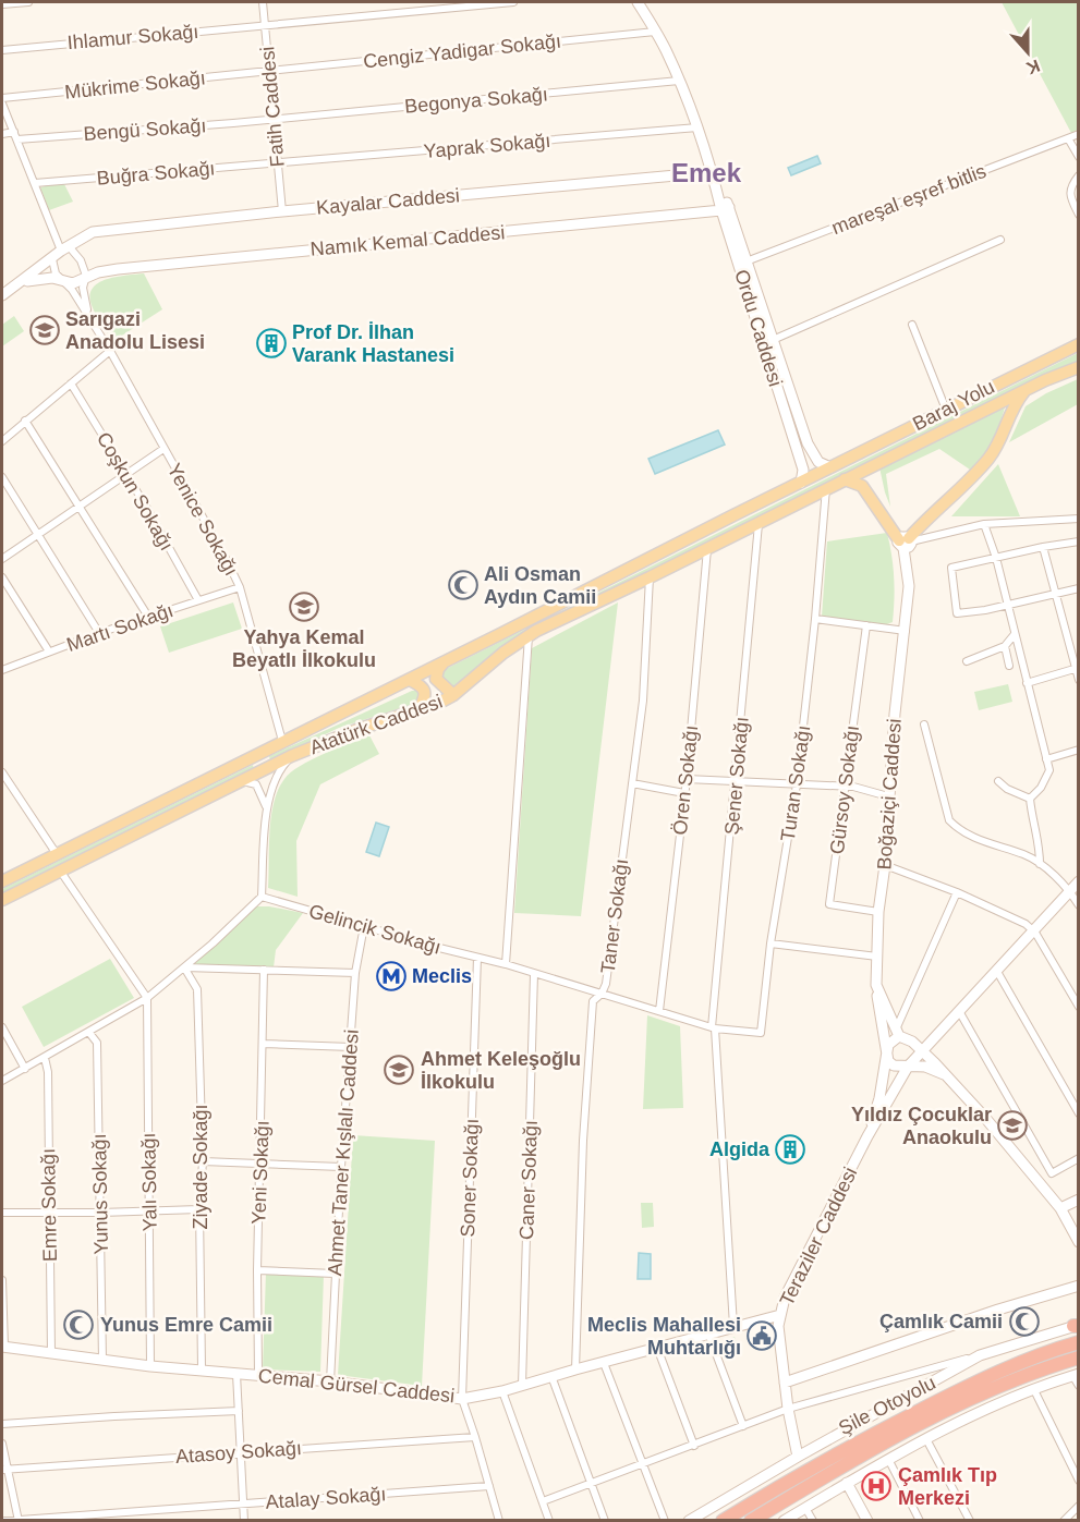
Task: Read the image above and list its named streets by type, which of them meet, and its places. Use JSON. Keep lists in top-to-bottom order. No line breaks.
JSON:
{"streets":{"highway":["Şile Otoyolu"],"main road":["Kayalar Caddesi","Namık Kemal Caddesi","Ordu Caddesi","Baraj Yolu","Atatürk Caddesi","Boğaziçi Caddesi","Teraziler Caddesi","Cemal Gürsel Caddesi"],"street":["Ihlamur Sokağı","Cengiz Yadigar Sokağı","Mükrime Sokağı","Begonya Sokağı","Fatih Caddesi","Bengü Sokağı","Yaprak Sokağı","Buğra Sokağı","mareşal eşref bitlis","Coşkun Sokağı","Yenice Sokağı","Martı Sokağı","Şener Sokağı","Ören Sokağı","Turan Sokağı","Gürsoy Sokağı","Taner Sokağı","Gelincik Sokağı","Ahmet Taner Kışlalı Caddesi","Ziyade Sokağı","Yeni Sokağı","Soner Sokağı","Caner Sokağı","Yalı Sokağı","Yunus Sokağı","Emre Sokağı","Atasoy Sokağı","Atalay Sokağı"]},"crossings":[["Ihlamur Sokağı","Fatih Caddesi"],["Cengiz Yadigar Sokağı","Mükrime Sokağı"],["Cengiz Yadigar Sokağı","Fatih Caddesi"],["Cengiz Yadigar Sokağı","Ordu Caddesi"],["Mükrime Sokağı","Fatih Caddesi"],["Begonya Sokağı","Fatih Caddesi"],["Begonya Sokağı","Bengü Sokağı"],["Begonya Sokağı","Ordu Caddesi"],["Fatih Caddesi","Bengü Sokağı"],["Fatih Caddesi","Yaprak Sokağı"],["Fatih Caddesi","Buğra Sokağı"],["Fatih Caddesi","Kayalar Caddesi"],["Yaprak Sokağı","Buğra Sokağı"],["Yaprak Sokağı","Ordu Caddesi"],["mareşal eşref bitlis","Ordu Caddesi"],["Kayalar Caddesi","Namık Kemal Caddesi"],["Kayalar Caddesi","Ordu Caddesi"],["Kayalar Caddesi","Yenice Sokağı"],["Namık Kemal Caddesi","Ordu Caddesi"],["Namık Kemal Caddesi","Yenice Sokağı"],["Ordu Caddesi","Baraj Yolu"],["Ordu Caddesi","Atatürk Caddesi"],["Baraj Yolu","Atatürk Caddesi"],["Coşkun Sokağı","Martı Sokağı"],["Yenice Sokağı","Martı Sokağı"],["Yenice Sokağı","Atatürk Caddesi"],["Atatürk Caddesi","Şener Sokağı"],["Atatürk Caddesi","Ören Sokağı"],["Atatürk Caddesi","Turan Sokağı"],["Atatürk Caddesi","Taner Sokağı"],["Şener Sokağı","Turan Sokağı"],["Şener Sokağı","Gelincik Sokağı"],["Şener Sokağı","Cemal Gürsel Caddesi"],["Ören Sokağı","Gelincik Sokağı"],["Turan Sokağı","Gelincik Sokağı"],["Gürsoy Sokağı","Boğaziçi Caddesi"],["Boğaziçi Caddesi","Teraziler Caddesi"],["Taner Sokağı","Gelincik Sokağı"],["Taner Sokağı","Cemal Gürsel Caddesi"],["Gelincik Sokağı","Ahmet Taner Kışlalı Caddesi"],["Gelincik Sokağı","Soner Sokağı"],["Gelincik Sokağı","Caner Sokağı"],["Ahmet Taner Kışlalı Caddesi","Cemal Gürsel Caddesi"],["Ziyade Sokağı","Cemal Gürsel Caddesi"],["Yeni Sokağı","Cemal Gürsel Caddesi"],["Soner Sokağı","Cemal Gürsel Caddesi"],["Caner Sokağı","Cemal Gürsel Caddesi"],["Yalı Sokağı","Cemal Gürsel Caddesi"],["Yunus Sokağı","Cemal Gürsel Caddesi"],["Emre Sokağı","Cemal Gürsel Caddesi"],["Teraziler Caddesi","Cemal Gürsel Caddesi"]],"districts":["Emek"],"places":{"school or university":["Sarıgazi Anadolu Lisesi","Yahya Kemal Beyatlı İlkokulu","Ahmet Keleşoğlu İlkokulu","Yıldız Çocuklar Anaokulu"],"building":["Prof Dr. İlhan Varank Hastanesi","Algida"],"mosque":["Ali Osman Aydın Camii","Çamlık Camii","Yunus Emre Camii"],"metro station":["Meclis"],"public building":["Meclis Mahallesi Muhtarlığı"],"hospital":["Çamlık Tıp Merkezi"]},"north":"bottom"}
